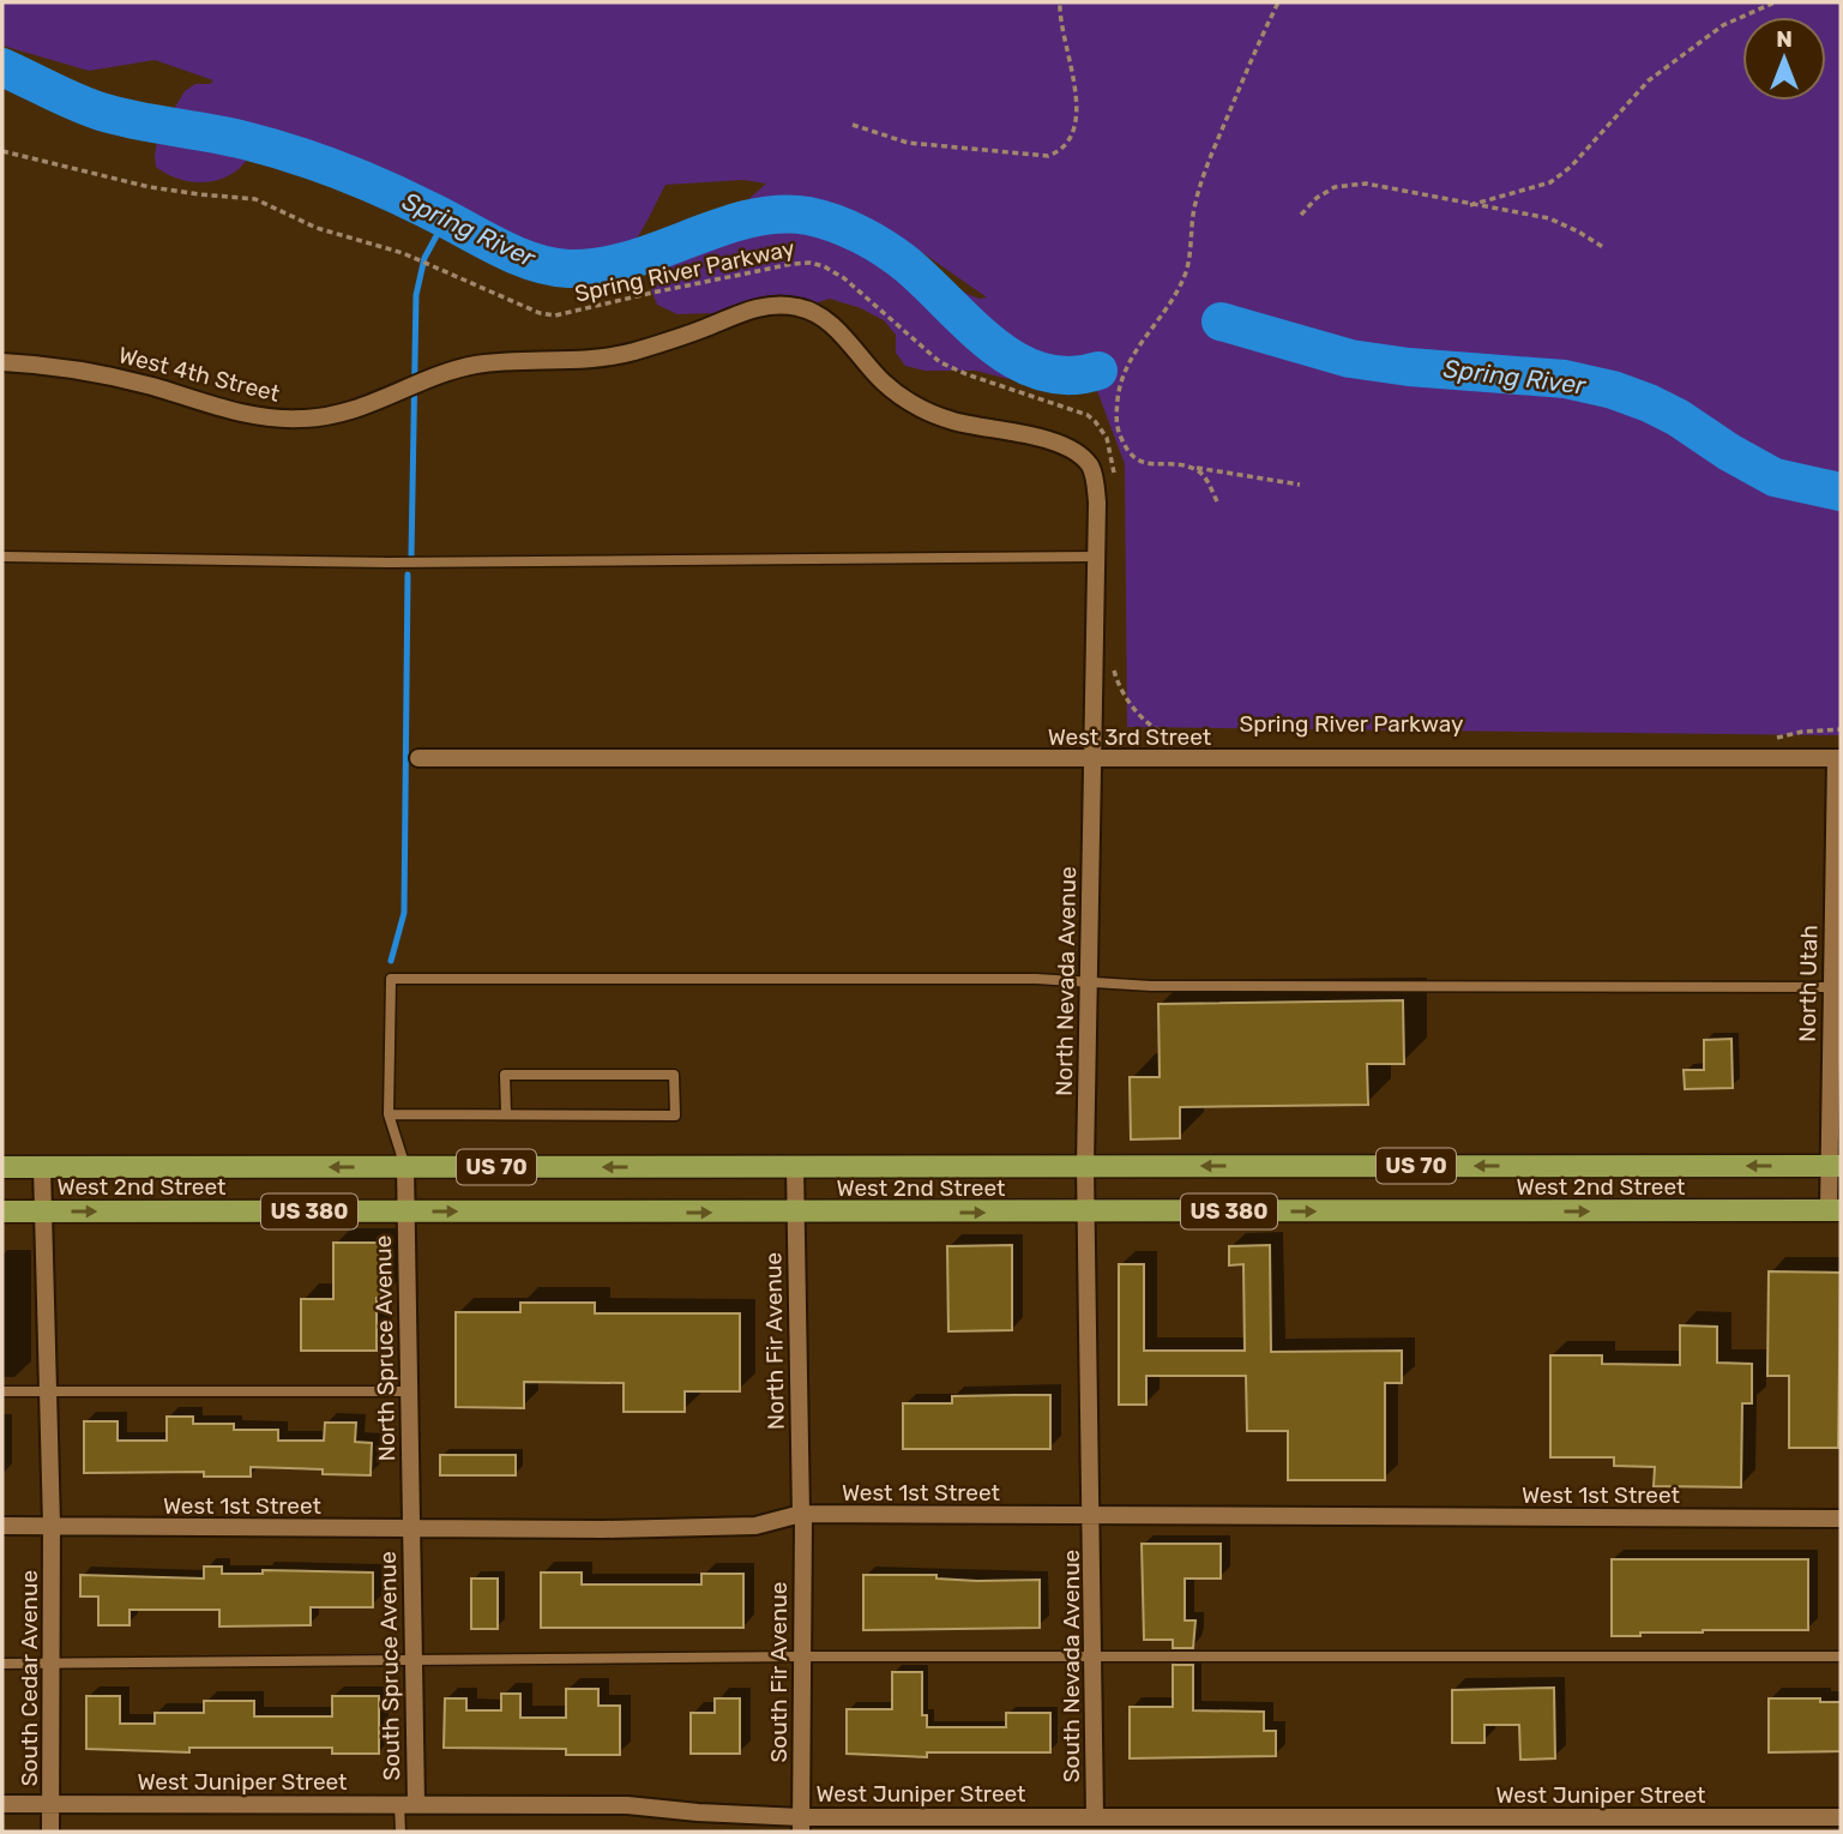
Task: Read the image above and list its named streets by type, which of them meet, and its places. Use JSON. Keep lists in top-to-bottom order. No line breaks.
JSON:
{"streets":{"main road":["US 70","West 2nd Street","US 380"],"street":["West 4th Street","West 3rd Street","North Nevada Avenue","North Utah","North Fir Avenue","North Spruce Avenue","West 1st Street","South Spruce Avenue","South Nevada Avenue","South Fir Avenue","South Cedar Avenue","West Juniper Street"],"path":["Spring River Parkway"]},"crossings":[["West 4th Street","North Nevada Avenue"],["West 3rd Street","North Nevada Avenue"],["West 3rd Street","North Utah"],["North Nevada Avenue","West 2nd Street"],["North Nevada Avenue","West 1st Street"],["North Nevada Avenue","South Nevada Avenue"],["North Utah","West 2nd Street"],["West 2nd Street","North Fir Avenue"],["West 2nd Street","North Spruce Avenue"],["West 2nd Street","South Cedar Avenue"],["North Fir Avenue","West 1st Street"],["North Fir Avenue","South Fir Avenue"],["North Spruce Avenue","West 1st Street"],["North Spruce Avenue","South Spruce Avenue"],["West 1st Street","South Spruce Avenue"],["West 1st Street","South Nevada Avenue"],["West 1st Street","South Fir Avenue"],["West 1st Street","South Cedar Avenue"],["South Spruce Avenue","West Juniper Street"],["South Nevada Avenue","West Juniper Street"],["South Fir Avenue","West Juniper Street"],["South Cedar Avenue","West Juniper Street"]],"water":["Spring River"],"north":"top"}
